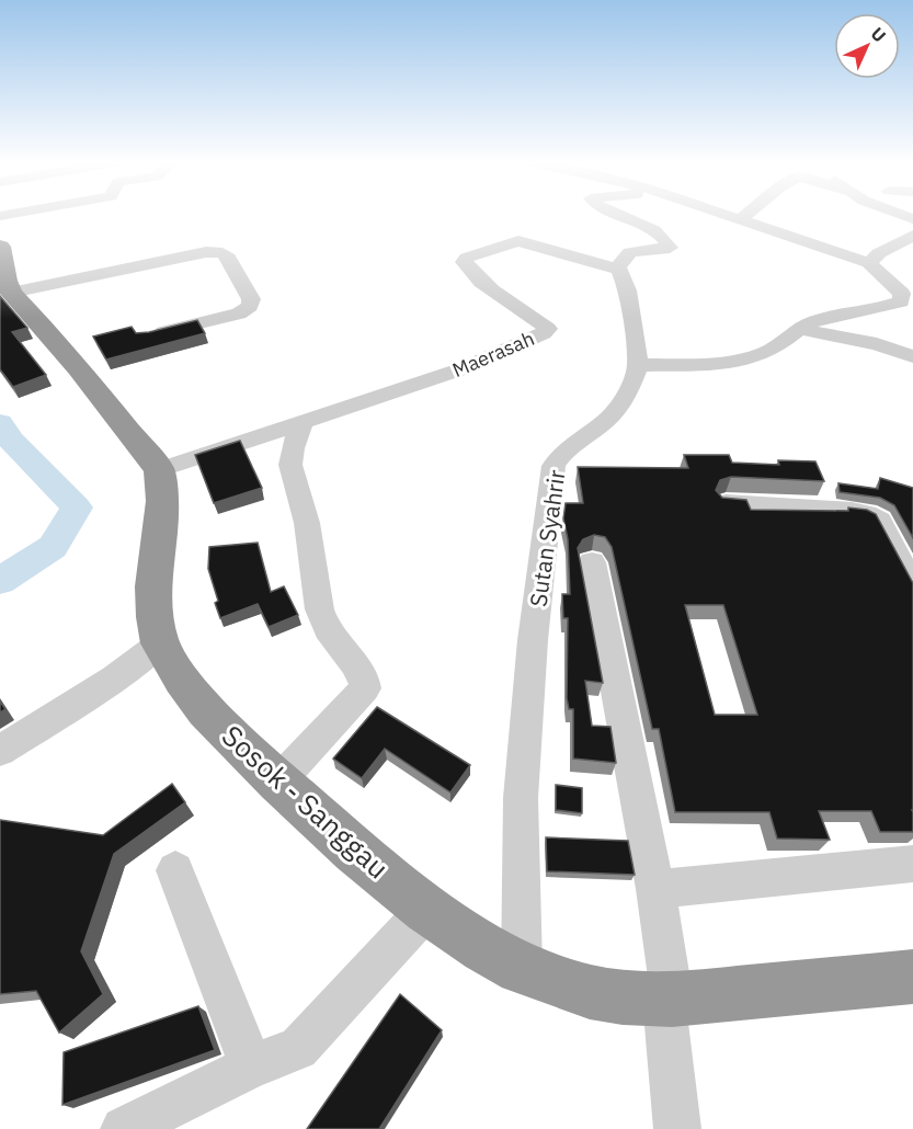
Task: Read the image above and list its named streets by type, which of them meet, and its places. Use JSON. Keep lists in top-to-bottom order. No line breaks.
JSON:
{"streets":{"highway":["Sosok - Sanggau"],"street":["Maerasah","Sutan Syahrir"]},"crossings":[["Maerasah","Sosok - Sanggau"],["Sutan Syahrir","Sosok - Sanggau"]],"north":"top right"}
